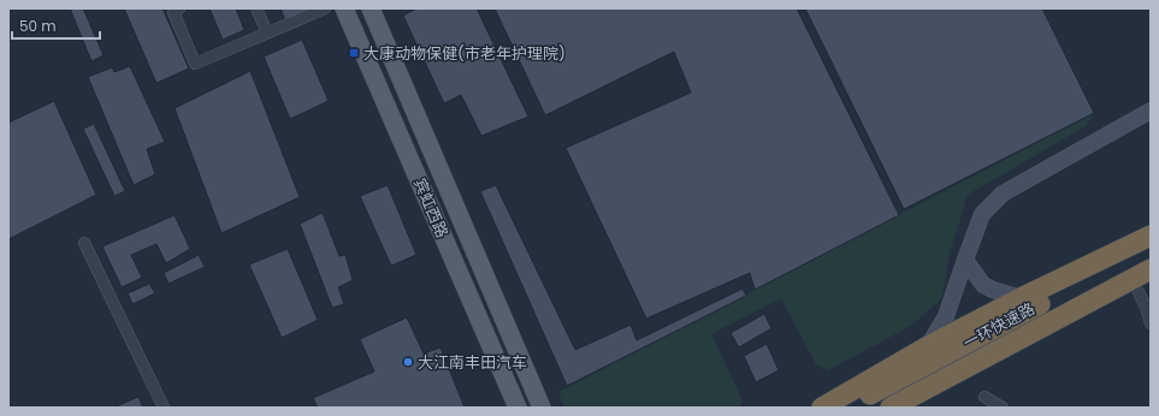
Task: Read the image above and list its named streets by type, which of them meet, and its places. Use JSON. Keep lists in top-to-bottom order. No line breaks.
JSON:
{"streets":{"highway":["一环快速路"],"main road":["宾虹西路"]},"places":{"transit":["大康动物保健(市老年护理院)"],"other":["大江南丰田汽车"]},"scale_bar":"50 m"}
